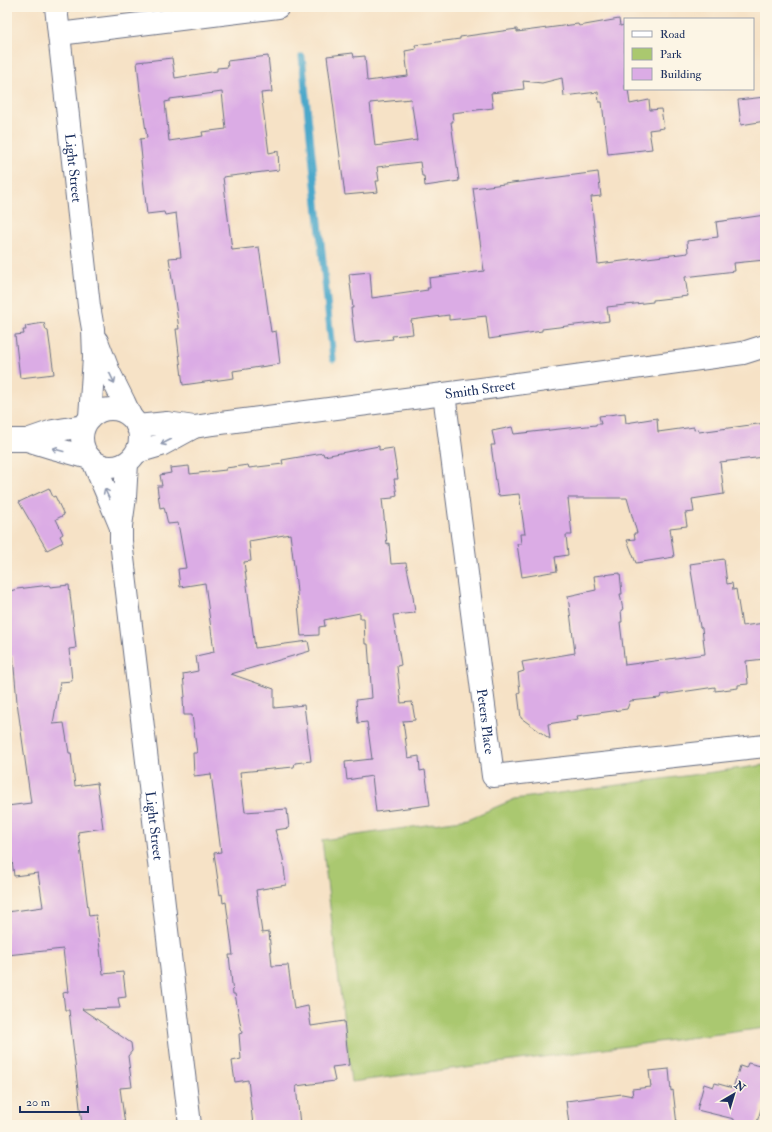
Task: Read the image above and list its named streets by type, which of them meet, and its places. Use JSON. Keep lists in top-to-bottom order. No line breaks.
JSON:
{"streets":{"street":["Light Street","Smith Street","Peters Place"]},"crossings":[["Light Street","Smith Street"],["Smith Street","Peters Place"]],"legend":["Road","Park","Building"],"scale_bar":"20 m","north":"top right"}
